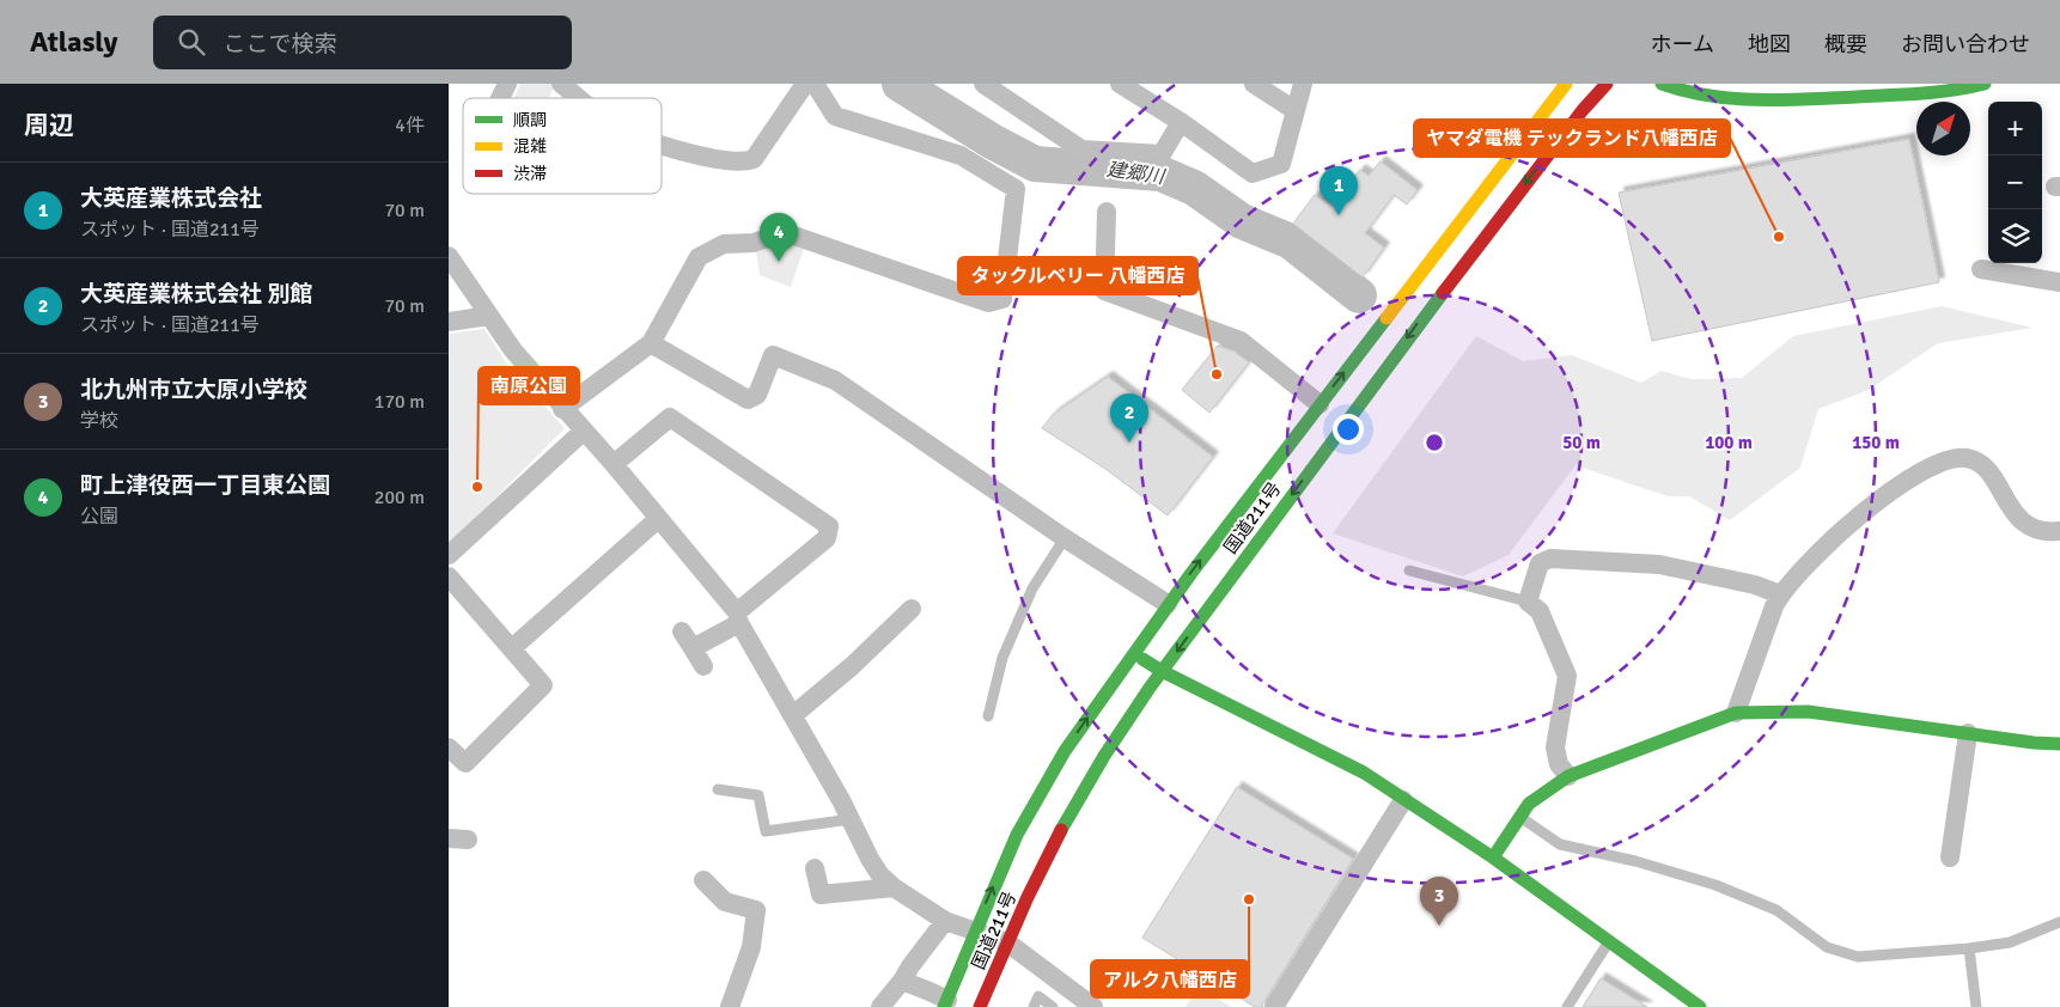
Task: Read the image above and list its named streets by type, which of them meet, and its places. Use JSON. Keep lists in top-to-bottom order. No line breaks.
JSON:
{"streets":{"main road":["国道211号"]},"water":["建郷川"],"places":["ヤマダ電機 テックランド八幡西店","タックルベリー 八幡西店","南原公園","アルク八幡西店"],"legend":["順調","混雑","渋滞"],"north":"top right","page":{"header":"Atlasly","search":"ここで検索","nav":["ホーム","地図","概要","お問い合わせ"],"heading":["周辺","4件"],"map_buttons":["+","−"],"list":[{"mark":"1","name":"大英産業株式会社","note":"スポット · 国道211号","value":"70 m"},{"mark":"2","name":"大英産業株式会社 別館","note":"スポット · 国道211号","value":"70 m"},{"mark":"3","name":"北九州市立大原小学校","note":"学校","value":"170 m"},{"mark":"4","name":"町上津役西一丁目東公園","note":"公園","value":"200 m"}],"pins":["1","4","2","3"]},"rings":["50 m","100 m","150 m"]}
